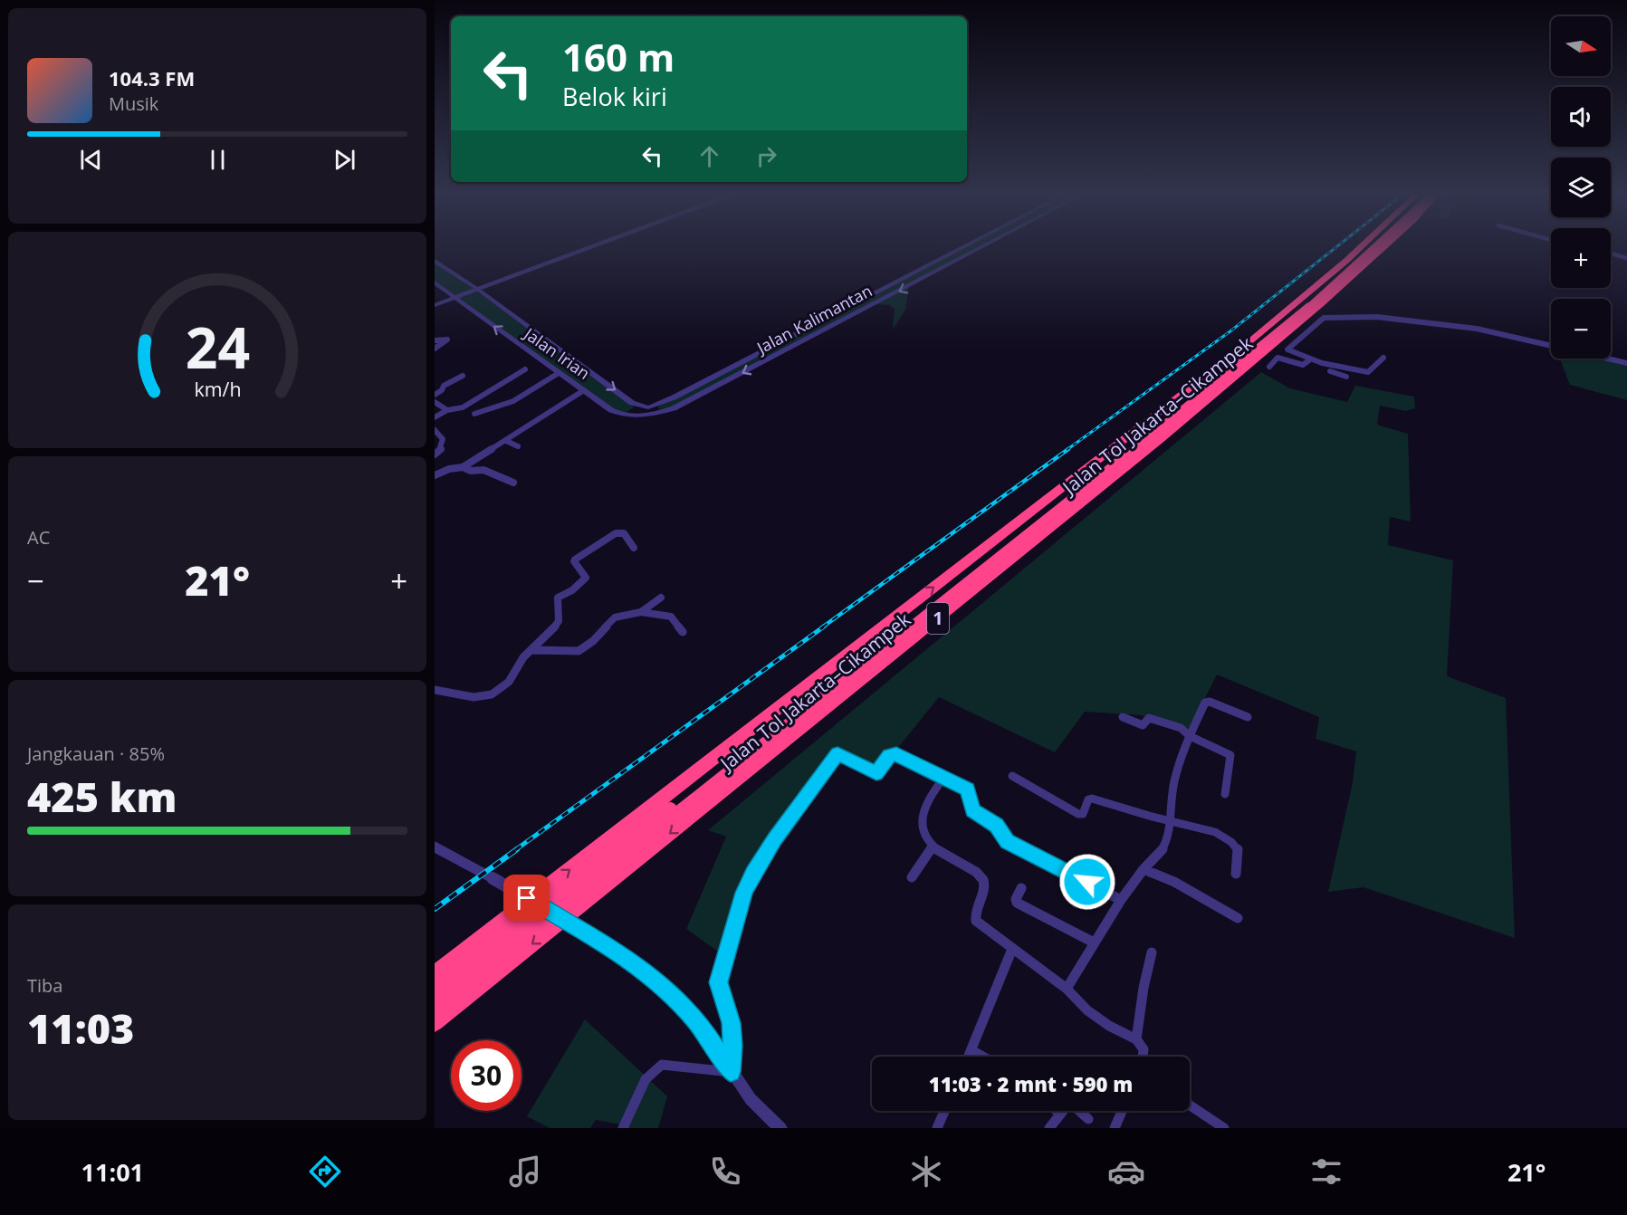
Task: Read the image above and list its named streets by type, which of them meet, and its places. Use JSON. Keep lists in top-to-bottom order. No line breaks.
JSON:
{"streets":{"highway":["Jalan Tol Jakarta–Cikampek","1"],"street":["Jalan Kalimantan","Jalan Irian"]},"crossings":[["Jalan Kalimantan","Jalan Irian"]],"north":"right","page":{"map_buttons":["+","−"],"turn":["160 m","Belok kiri"],"song":["104.3 FM","Musik"],"tile":["AC",["Jangkauan · 85%","425 km"],["Tiba","11:03"]],"heat":["−","21°","+"],"limit":"30","trip":"11:03 · 2 mnt · 590 m","tabs":["11:01","21°"],"gauge":["24","km/h"]}}
